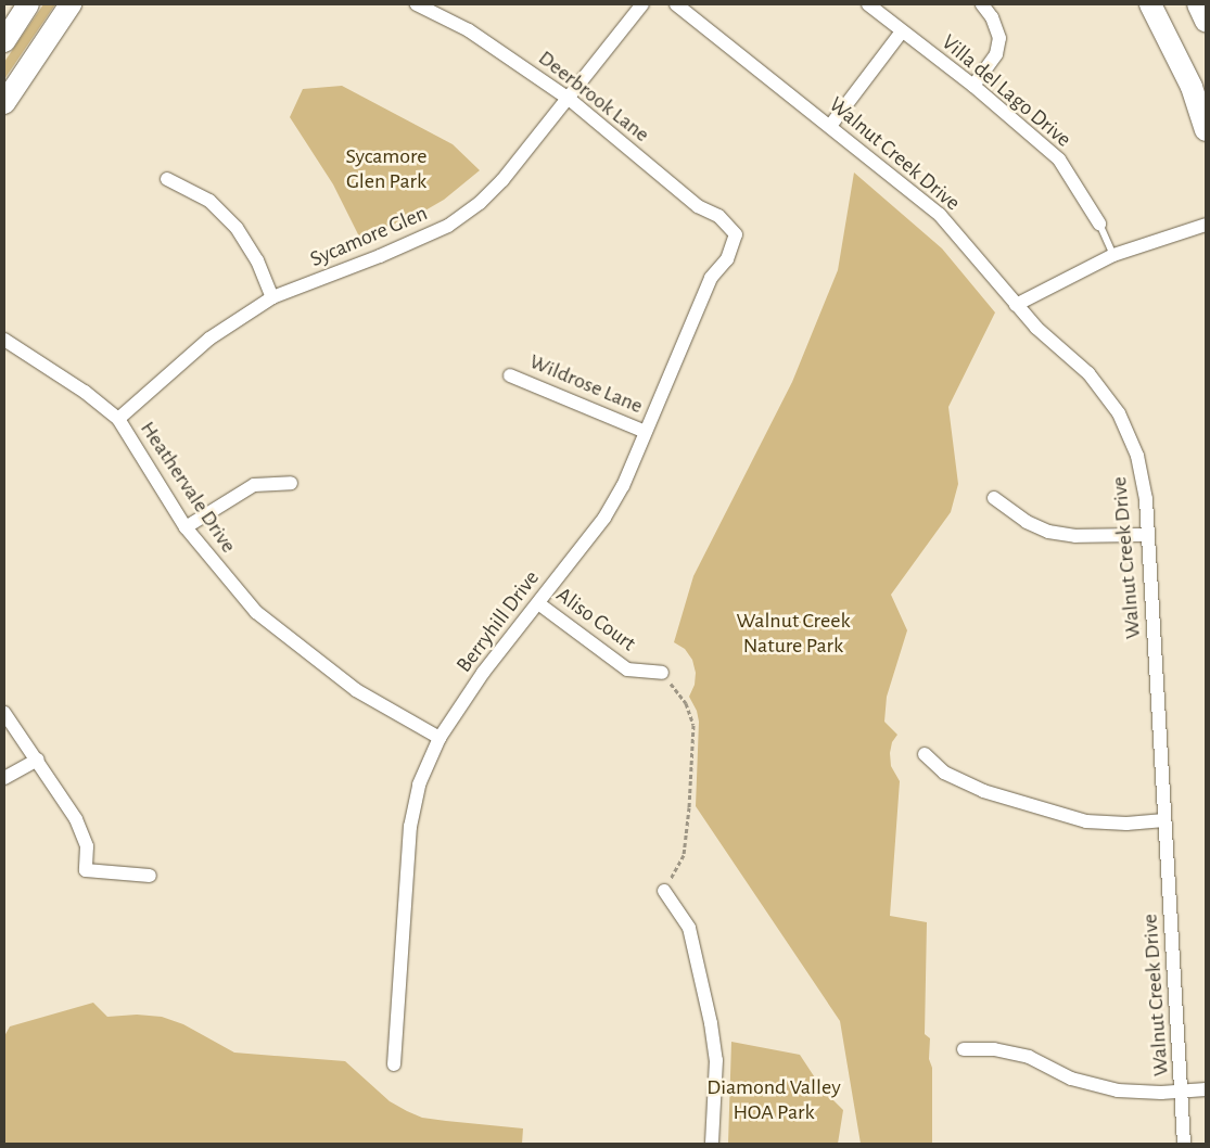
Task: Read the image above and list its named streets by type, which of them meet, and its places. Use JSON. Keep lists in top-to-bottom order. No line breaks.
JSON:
{"streets":{"street":["Villa del Lago Drive","Deerbrook Lane","Walnut Creek Drive","Sycamore Glen","Wildrose Lane","Heathervale Drive","Aliso Court","Berryhill Drive"]},"crossings":[["Deerbrook Lane","Sycamore Glen"],["Deerbrook Lane","Berryhill Drive"],["Sycamore Glen","Heathervale Drive"],["Wildrose Lane","Berryhill Drive"],["Heathervale Drive","Berryhill Drive"],["Aliso Court","Berryhill Drive"]],"parks":["Sycamore Glen Park","Walnut Creek Nature Park","Diamond Valley HOA Park"]}
